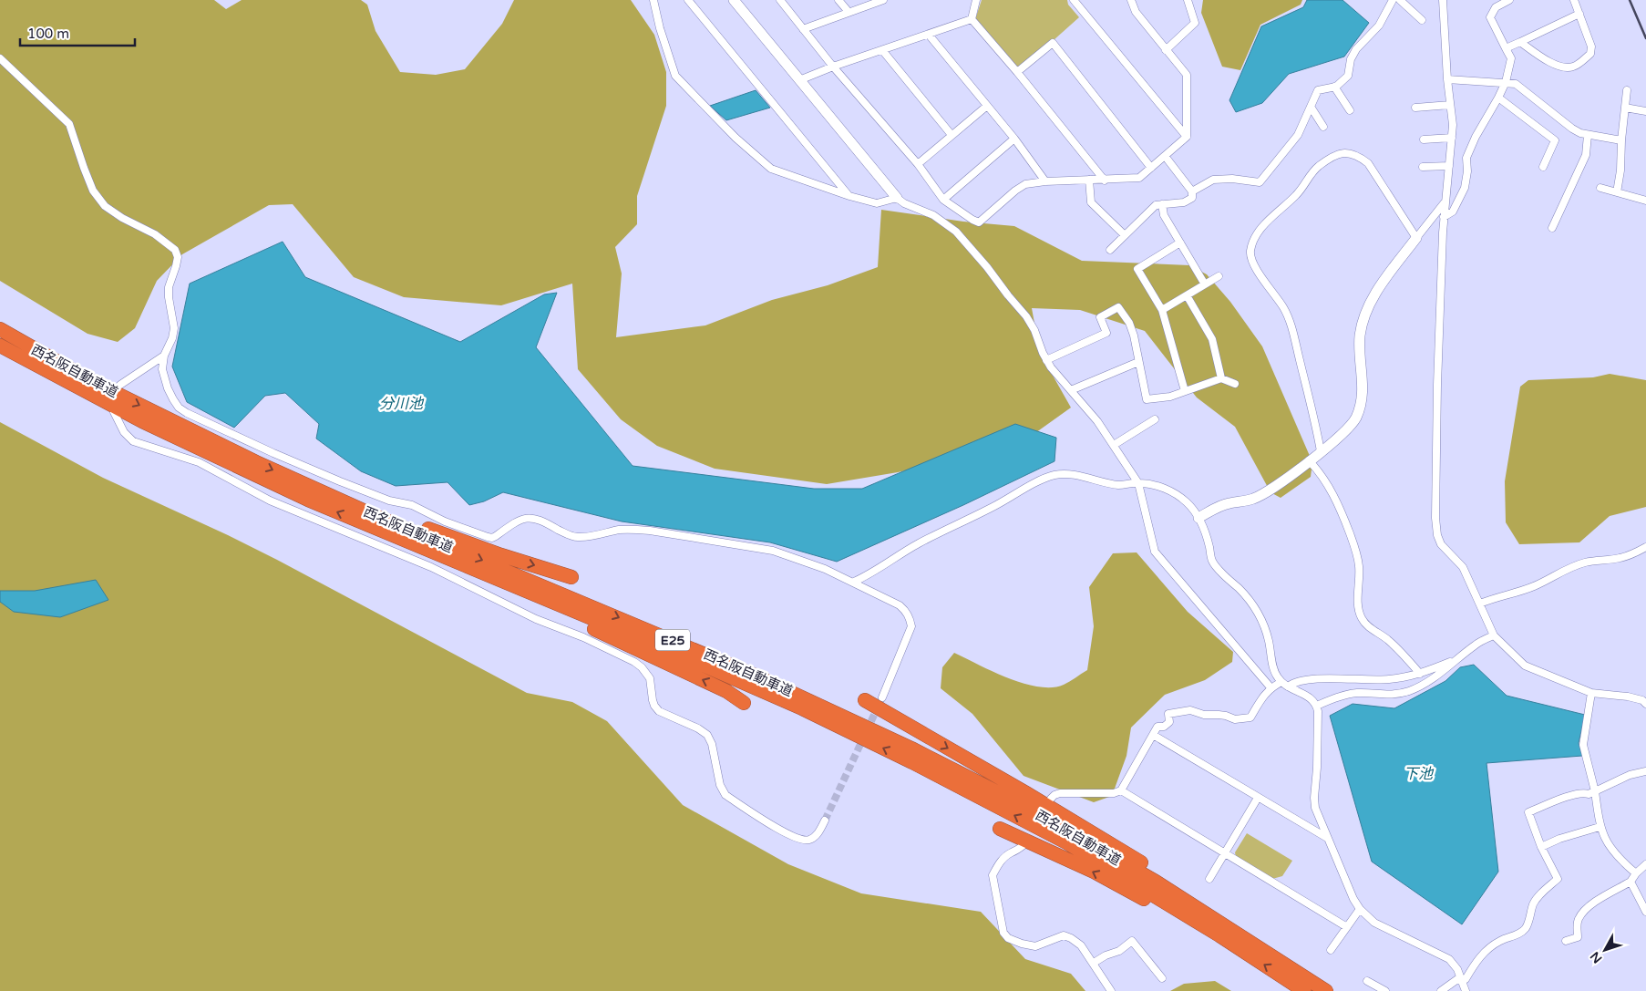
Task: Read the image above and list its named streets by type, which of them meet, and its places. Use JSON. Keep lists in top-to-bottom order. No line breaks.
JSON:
{"streets":{"highway":["西名阪自動車道","E25"]},"water":["分川池","下池"],"scale_bar":"100 m","north":"bottom left"}
